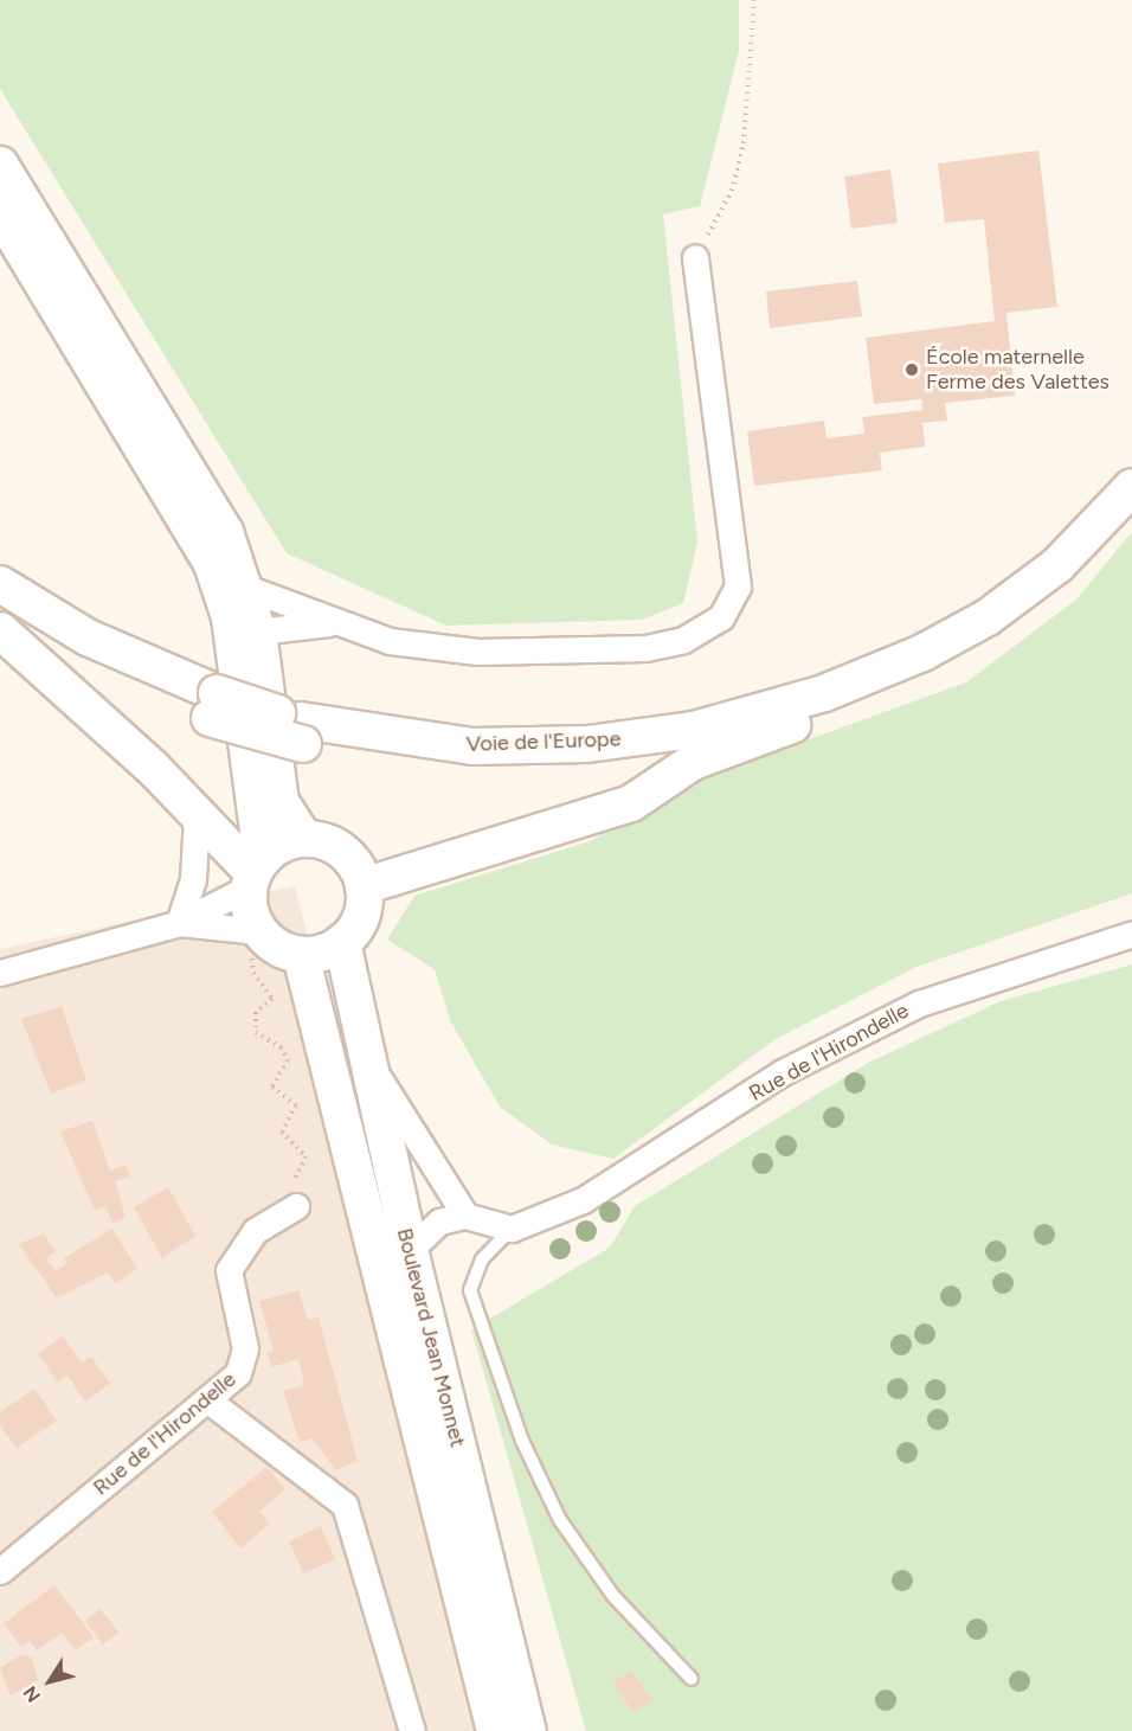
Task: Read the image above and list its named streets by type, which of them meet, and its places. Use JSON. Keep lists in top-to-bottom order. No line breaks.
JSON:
{"streets":{"main road":["Voie de l'Europe","Boulevard Jean Monnet"],"street":["Rue de l'Hirondelle"]},"places":["École maternelle Ferme des Valettes"],"north":"bottom left"}
